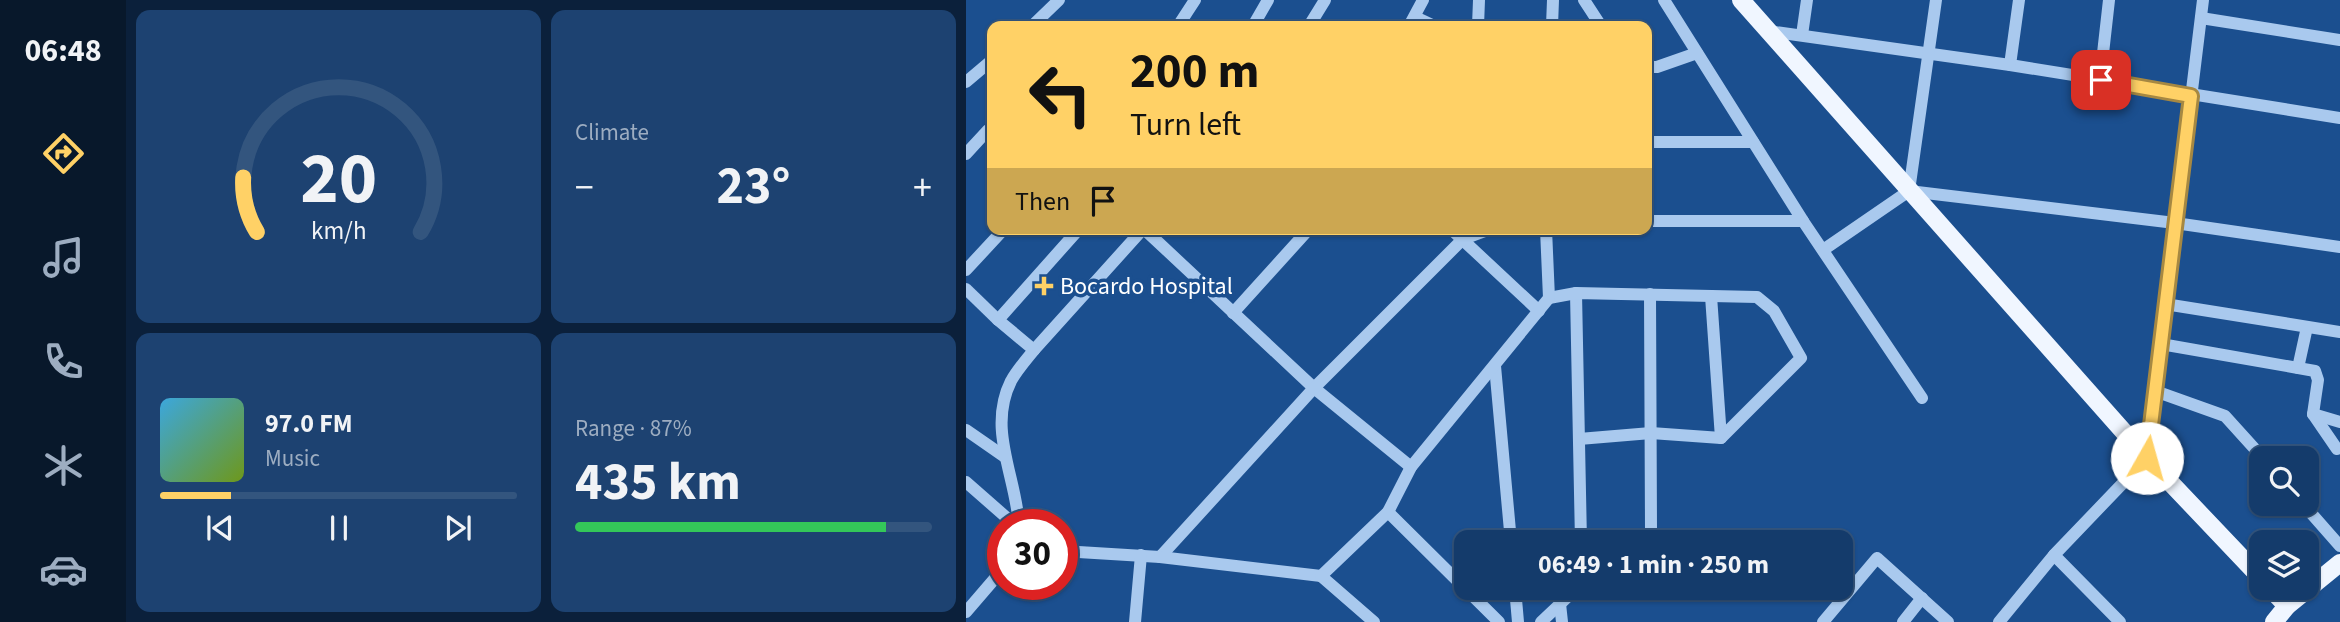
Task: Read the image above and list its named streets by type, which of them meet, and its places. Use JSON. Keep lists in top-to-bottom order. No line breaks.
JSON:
{"places":{"health":["Bocardo Hospital"]},"page":{"tabs":"06:48","tile":["Climate",["Range · 87%","435 km"]],"turn":["200 m","Turn left"],"heat":["−","23°","+"],"then":"Then","song":["97.0 FM","Music"],"limit":"30","trip":"06:49 · 1 min · 250 m","gauge":["20","km/h"]}}
